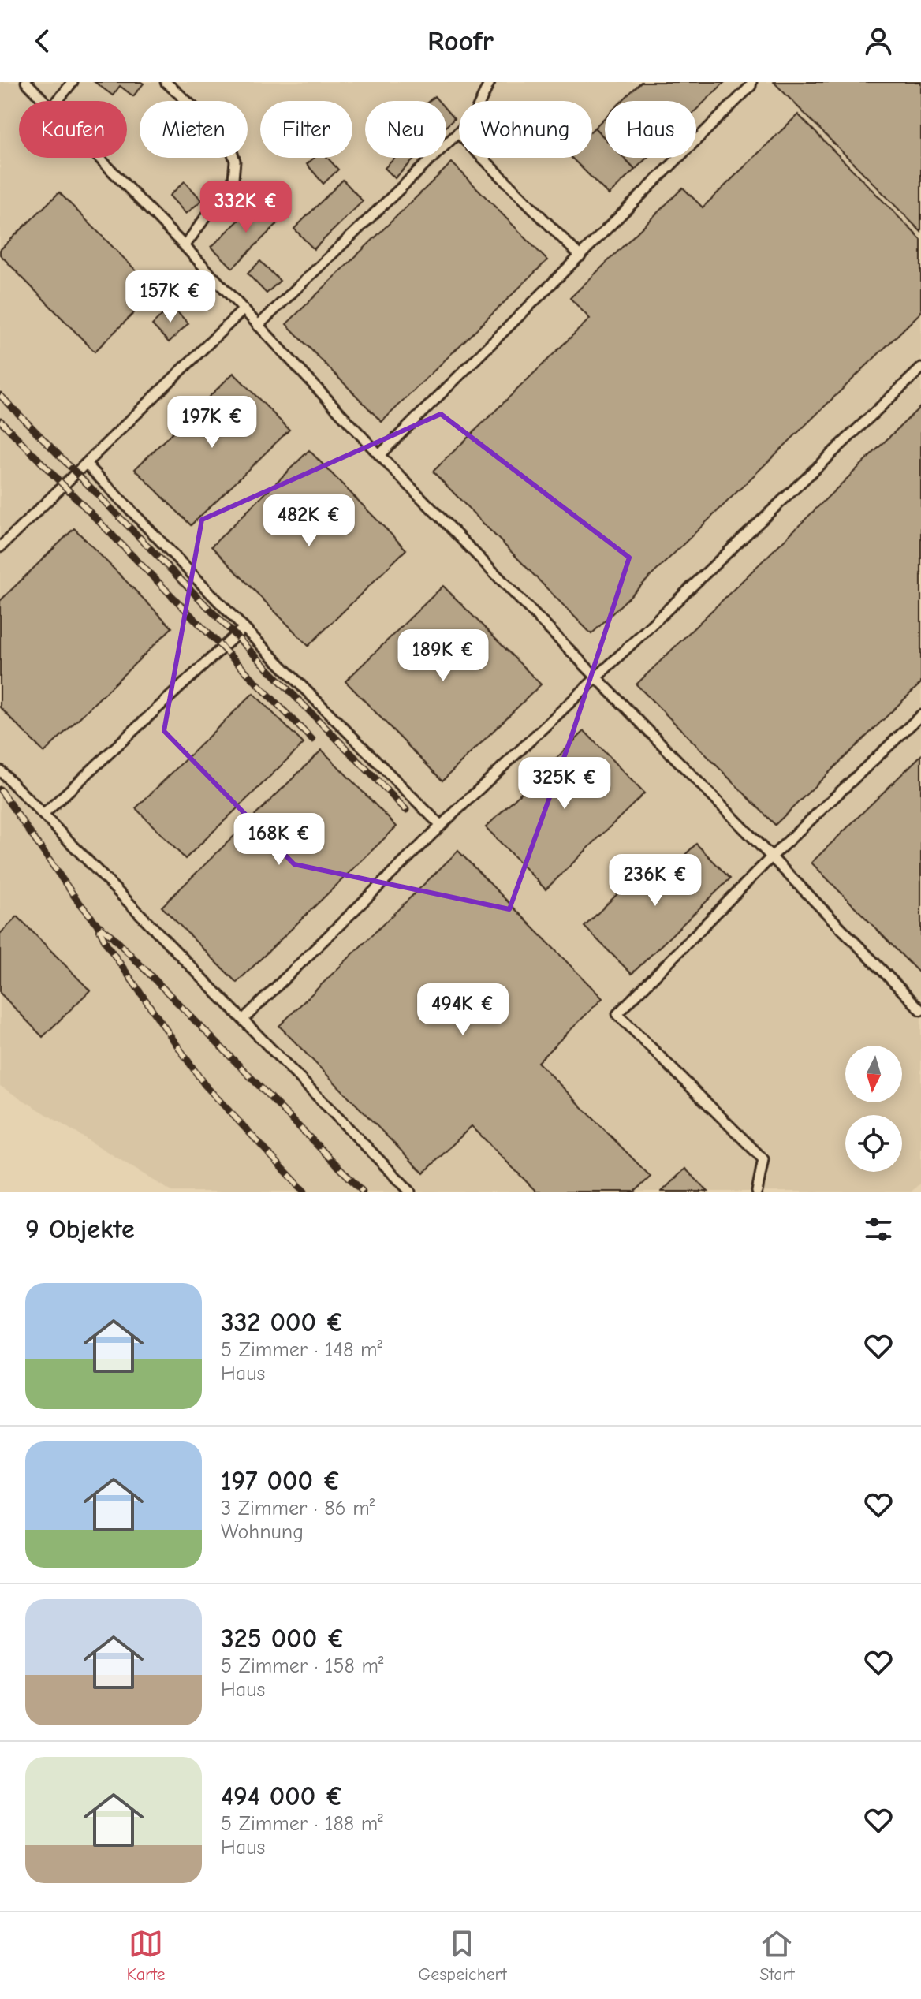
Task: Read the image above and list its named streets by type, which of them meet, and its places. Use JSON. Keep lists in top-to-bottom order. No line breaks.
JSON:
{"north":"bottom","page":{"header":"Roofr","chip":["Kaufen","Mieten","Filter","Neu","Wohnung","Haus"],"price":["332K €","157K €","197K €","482K €","189K €","325K €","168K €","236K €","494K €"],"heading":"9 Objekte","list":[{"name":"332 000 €","note":"5 Zimmer · 148 m² · Haus"},{"name":"197 000 €","note":"3 Zimmer · 86 m² · Wohnung"},{"name":"325 000 €","note":"5 Zimmer · 158 m² · Haus"},{"name":"494 000 €","note":"5 Zimmer · 188 m² · Haus"}],"tabs":["Karte","Gespeichert","Start"]}}
